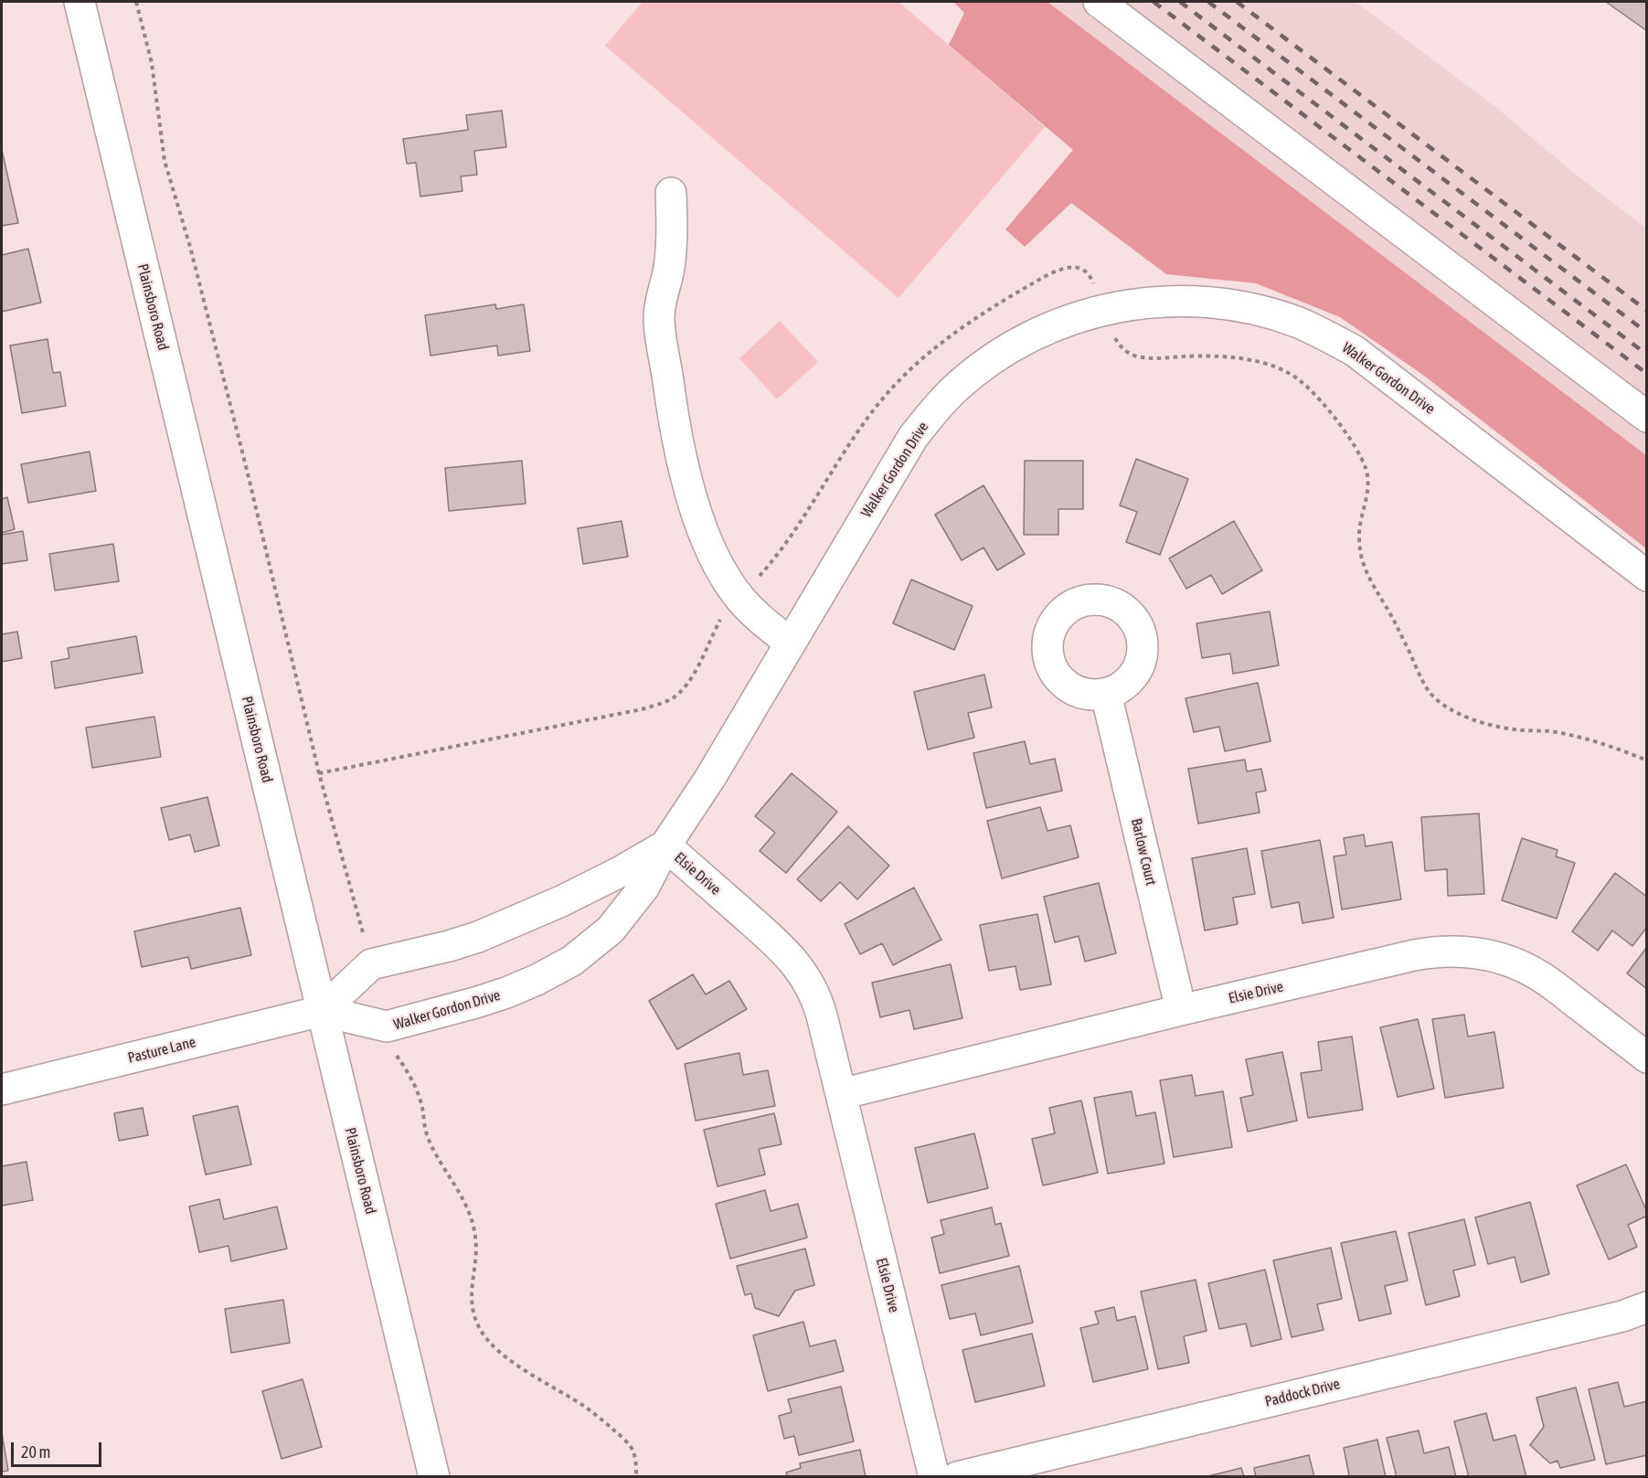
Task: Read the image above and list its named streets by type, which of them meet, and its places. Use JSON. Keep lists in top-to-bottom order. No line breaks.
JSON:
{"streets":{"street":["Plainsboro Road","Walker Gordon Drive","Barlow Court","Elsie Drive","Pasture Lane","Paddock Drive"]},"crossings":[["Plainsboro Road","Walker Gordon Drive"],["Plainsboro Road","Pasture Lane"],["Walker Gordon Drive","Elsie Drive"],["Walker Gordon Drive","Pasture Lane"],["Barlow Court","Elsie Drive"]],"scale_bar":"20 m"}
